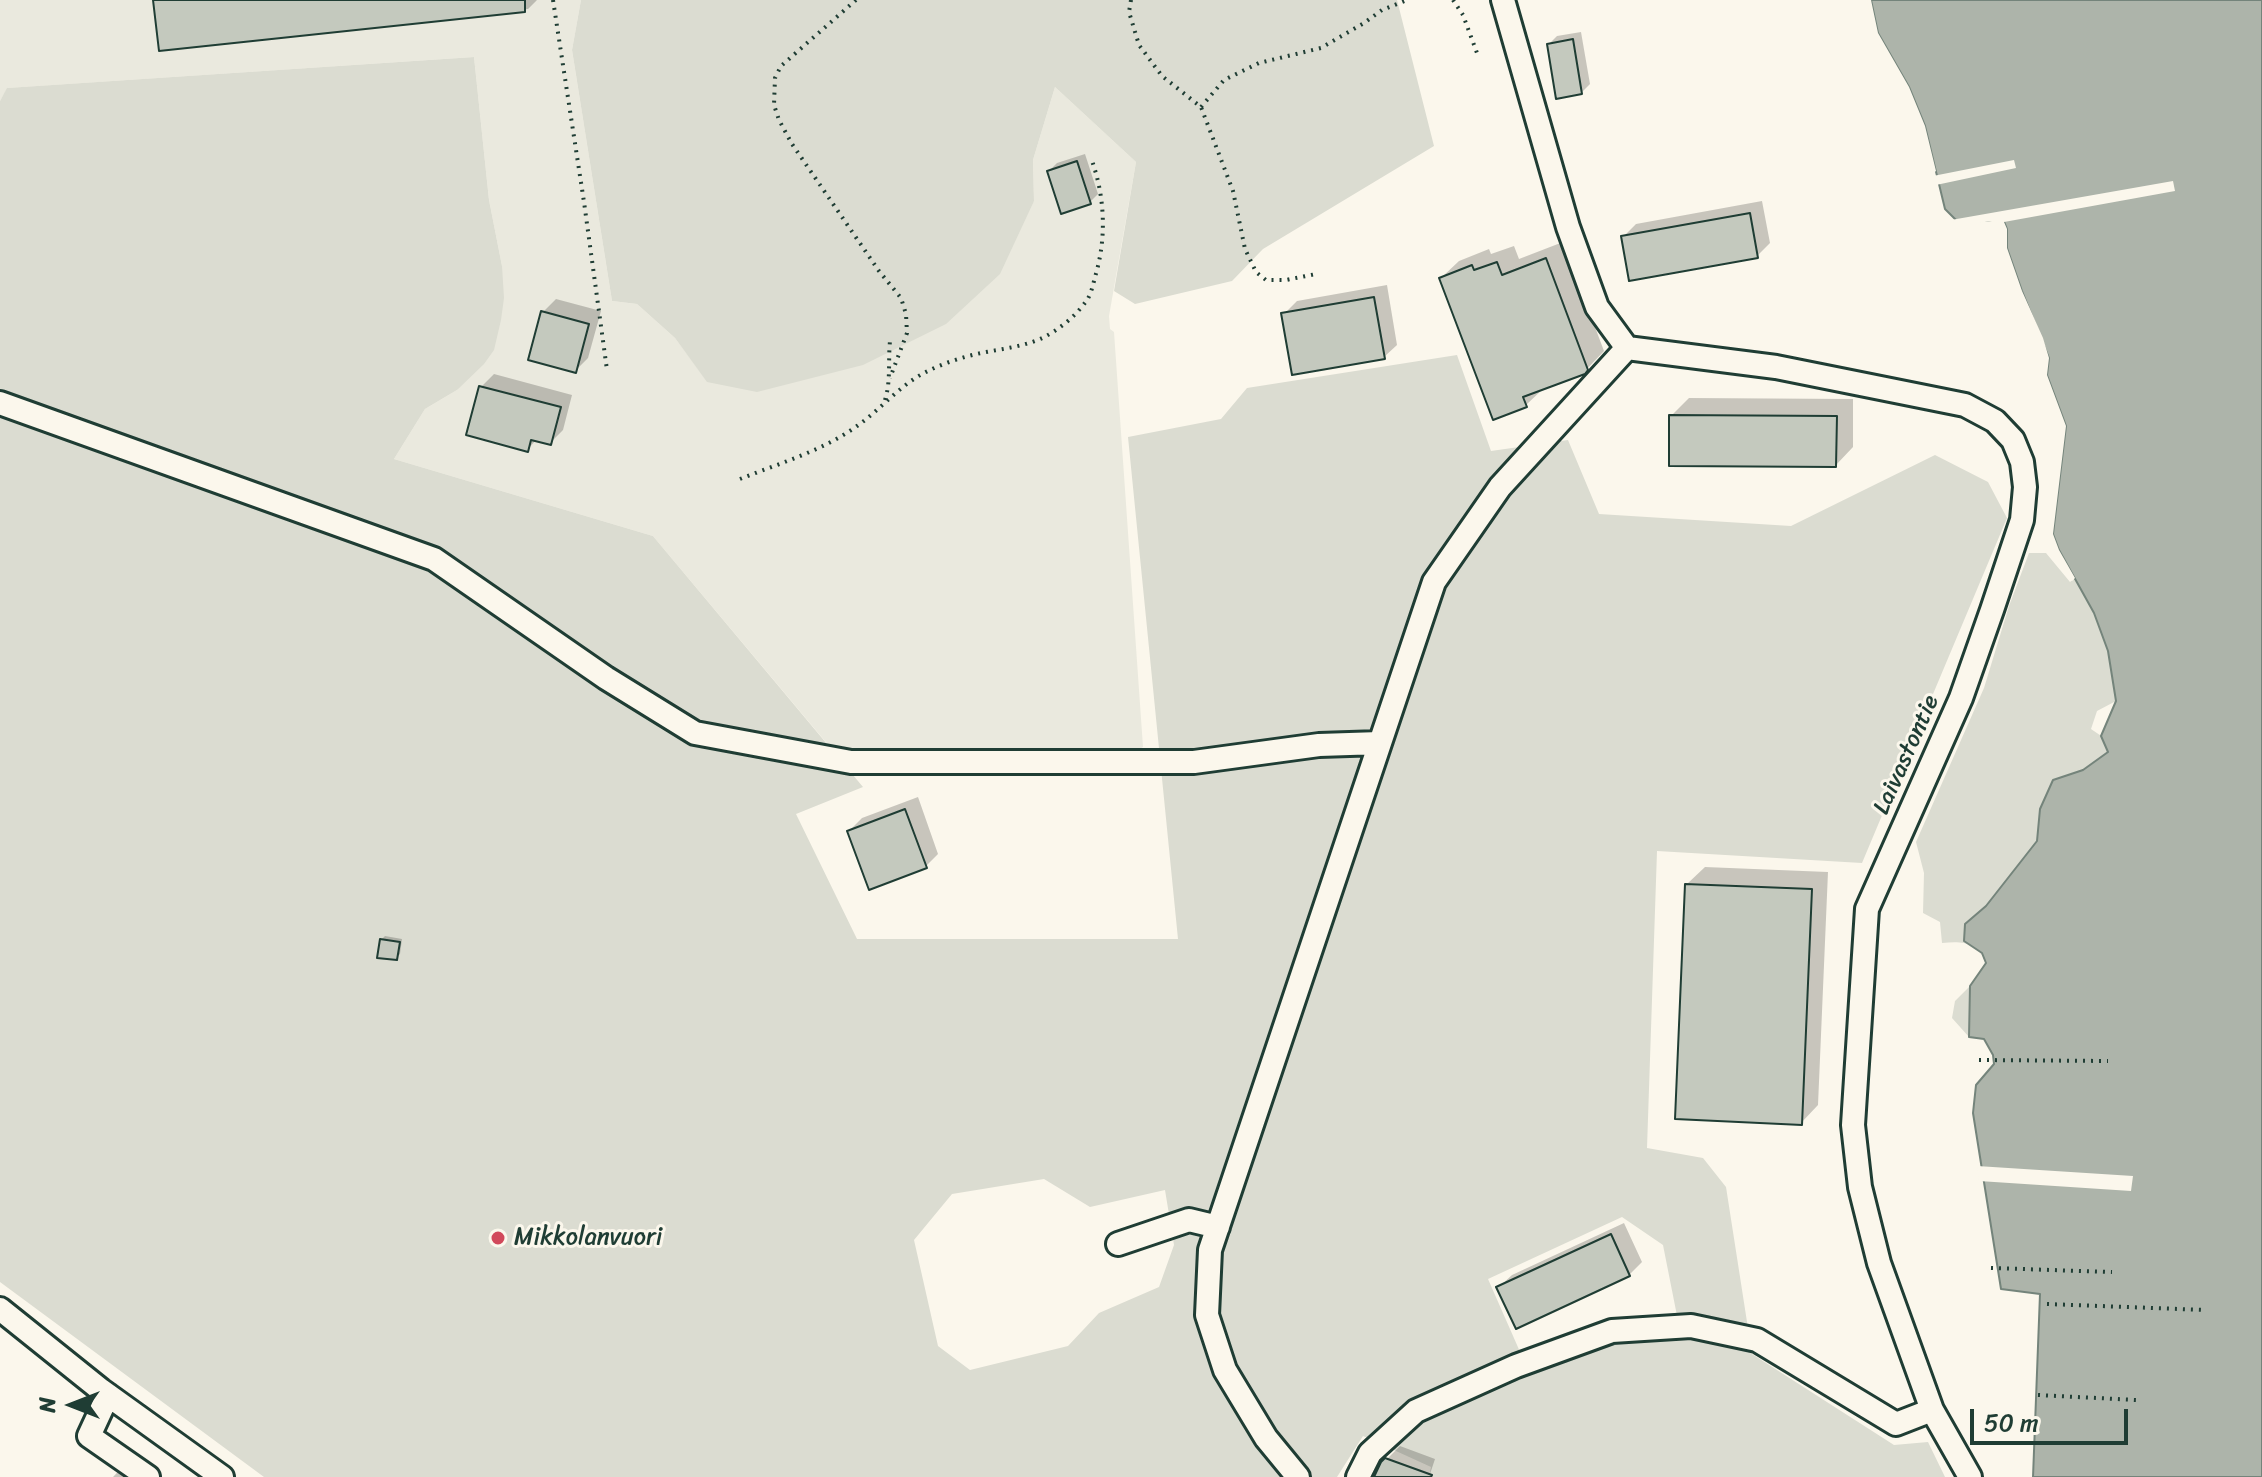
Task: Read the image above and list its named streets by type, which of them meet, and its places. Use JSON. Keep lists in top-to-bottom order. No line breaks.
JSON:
{"streets":{"street":["Laivastontie"]},"places":["Mikkolanvuori"],"scale_bar":"50 m","north":"left"}
